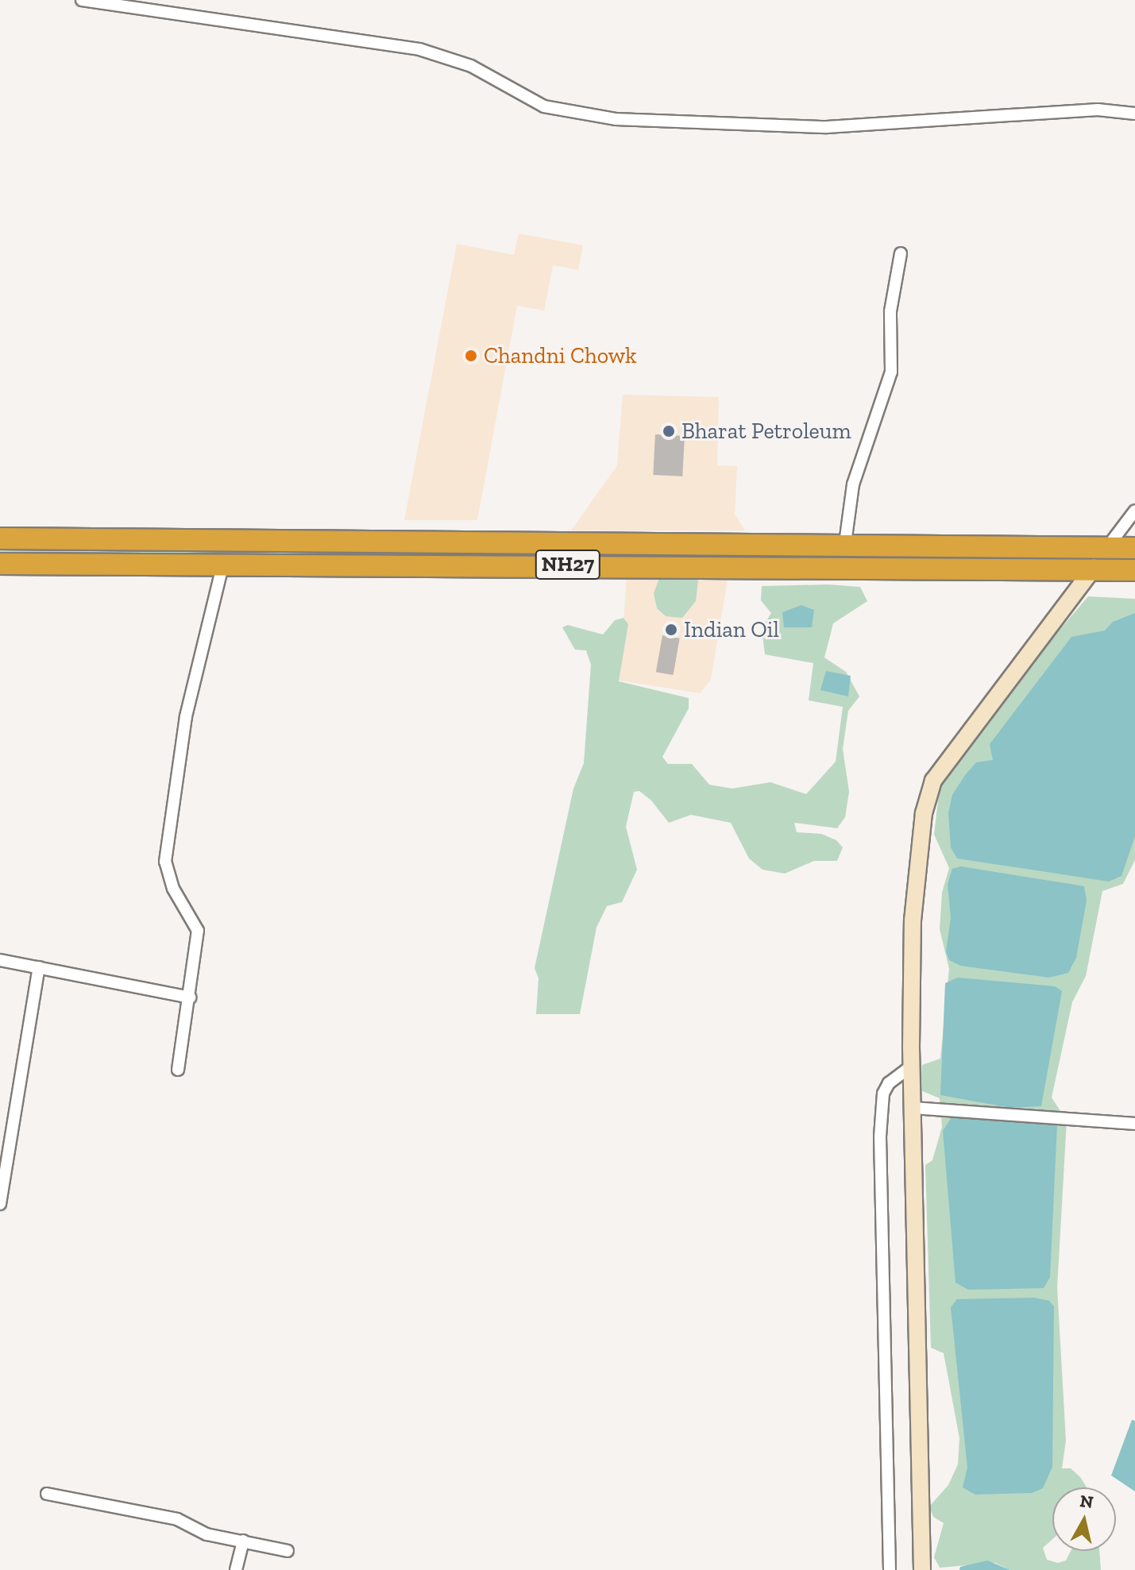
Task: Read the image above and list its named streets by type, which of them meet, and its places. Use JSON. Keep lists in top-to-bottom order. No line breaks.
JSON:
{"streets":{"highway":["NH27"]},"places":["Chandni Chowk","Bharat Petroleum","Indian Oil"],"north":"top"}
